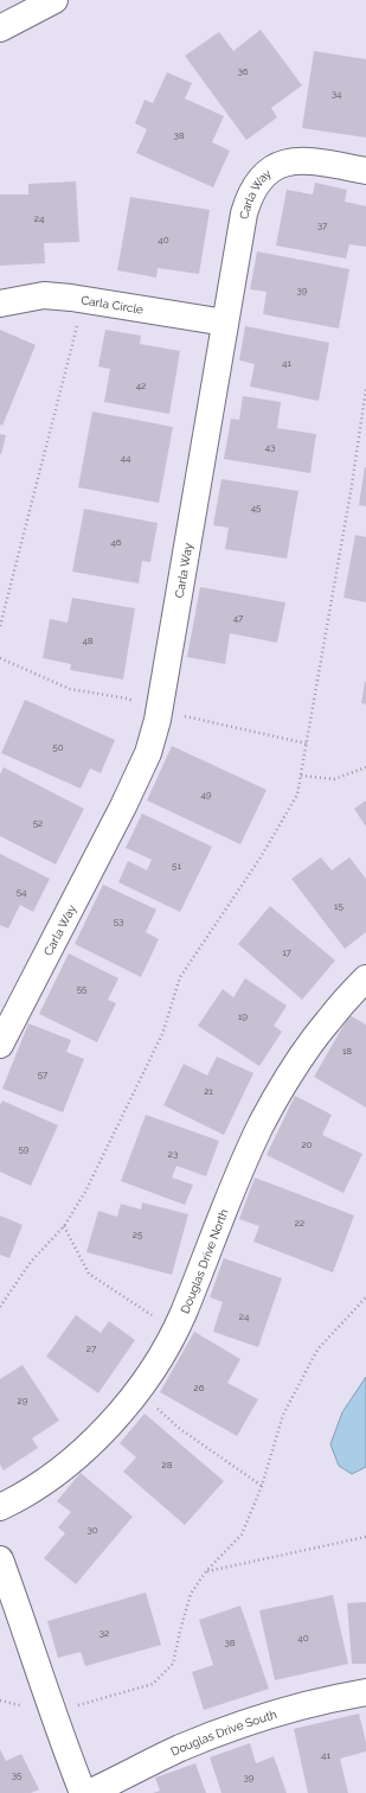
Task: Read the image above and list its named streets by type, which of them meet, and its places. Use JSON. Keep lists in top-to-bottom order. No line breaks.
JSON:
{"streets":{"street":["Carla Way","Carla Circle","Douglas Drive North","Douglas Drive South"]},"crossings":[["Carla Way","Carla Circle"]],"house_numbers":["36","34","38","24","37","40","39","41","42","43","44","45","46","47","48","50","49","52","51","54","15","53","17","55","19","18","57","21","20","59","23","22","25","24","27","26","29","28","30","32","40","38","41","35","39"]}
